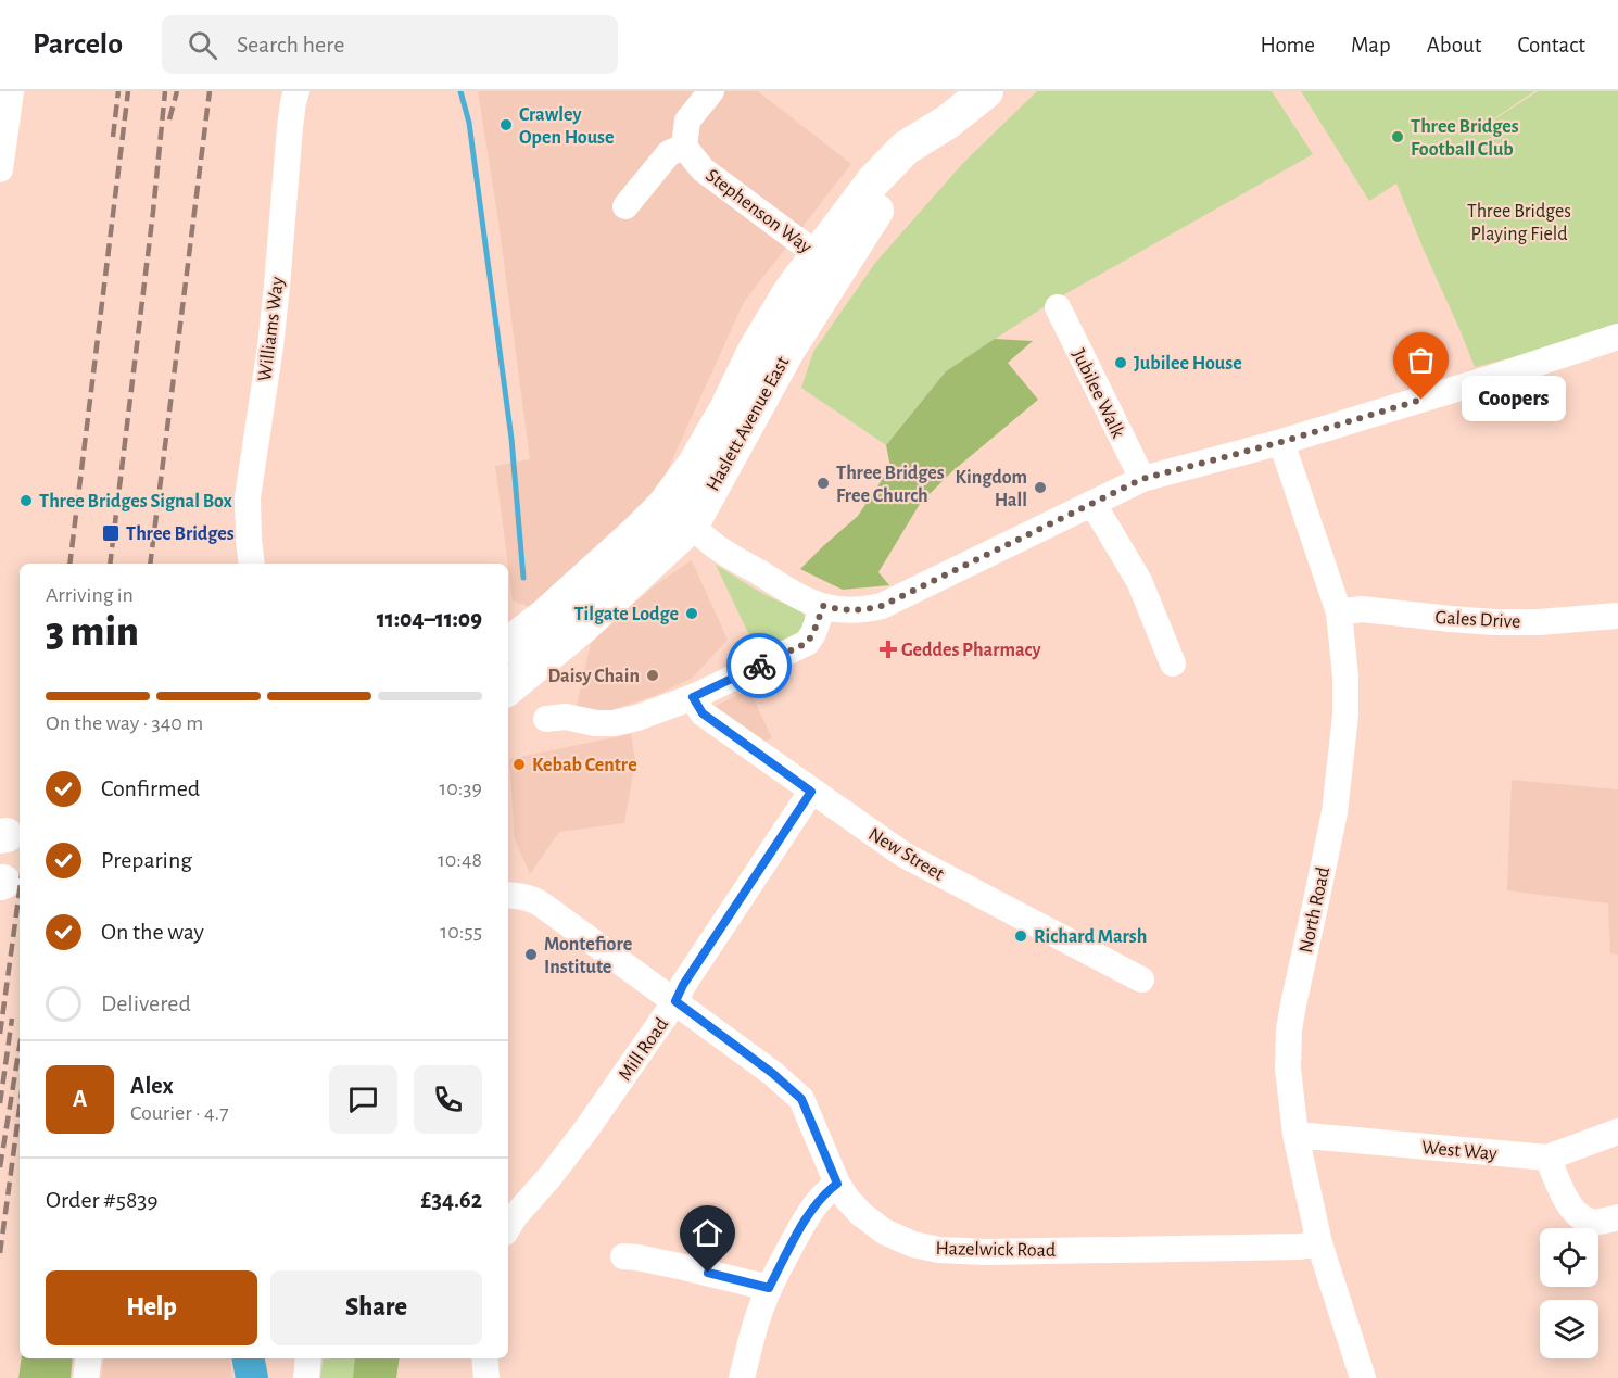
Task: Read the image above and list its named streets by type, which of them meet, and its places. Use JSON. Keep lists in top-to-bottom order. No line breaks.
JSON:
{"streets":{"main road":["Haslett Avenue East"],"street":["Stephenson Way","Williams Way","Jubilee Walk","Gales Drive","New Street","North Road","Mill Road","West Way","Hazelwick Road"]},"crossings":[["Stephenson Way","Haslett Avenue East"],["Gales Drive","North Road"],["New Street","Mill Road"],["North Road","West Way"],["North Road","Hazelwick Road"],["Mill Road","Hazelwick Road"]],"parks":["Three Bridges Playing Field"],"places":{"other":["Crawley Open House","Three Bridges Football Club","Jubilee House","Coopers","Three Bridges Free Church","Kingdom Hall","Three Bridges Signal Box","Tilgate Lodge","Daisy Chain","Kebab Centre","Richard Marsh","Montefiore Institute"],"transit":["Three Bridges"],"health":["Geddes Pharmacy"]},"page":{"header":"Parcelo","search":"Search here","nav":["Home","Map","About","Contact"],"bubble":"Coopers","heading":["3 min","Arriving in","11:04–11:09"],"panel":["Alex","Courier · 4.7","Order #5839","£34.62"],"bar":"On the way · 340 m","list":[["Confirmed","10:39"],["Preparing","10:48"],["On the way","10:55"],"Delivered"],"round":"A","buttons":["Help","Share"]}}
